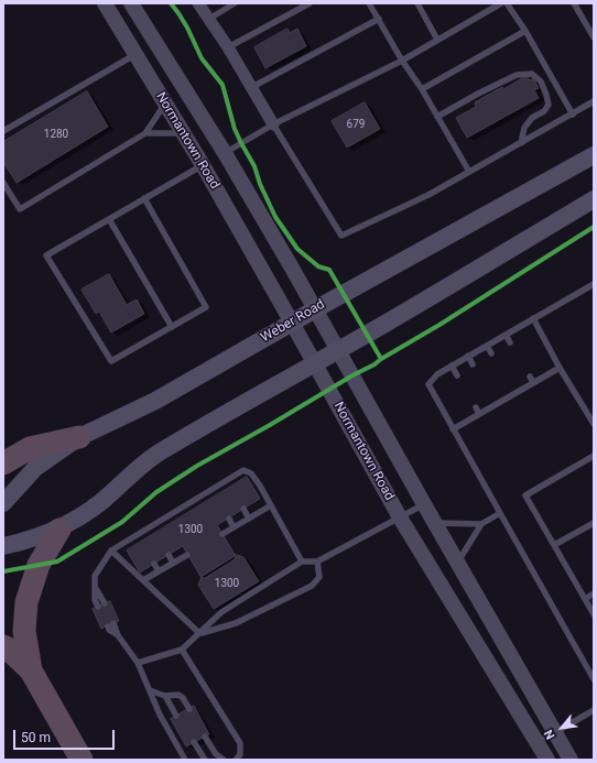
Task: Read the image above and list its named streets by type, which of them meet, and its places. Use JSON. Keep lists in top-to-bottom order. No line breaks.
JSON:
{"streets":{"main road":["Weber Road"],"street":["Normantown Road"]},"crossings":[["Normantown Road","Weber Road"]],"house_numbers":["679","1280","1300","1300"],"scale_bar":"50 m","north":"bottom left"}
